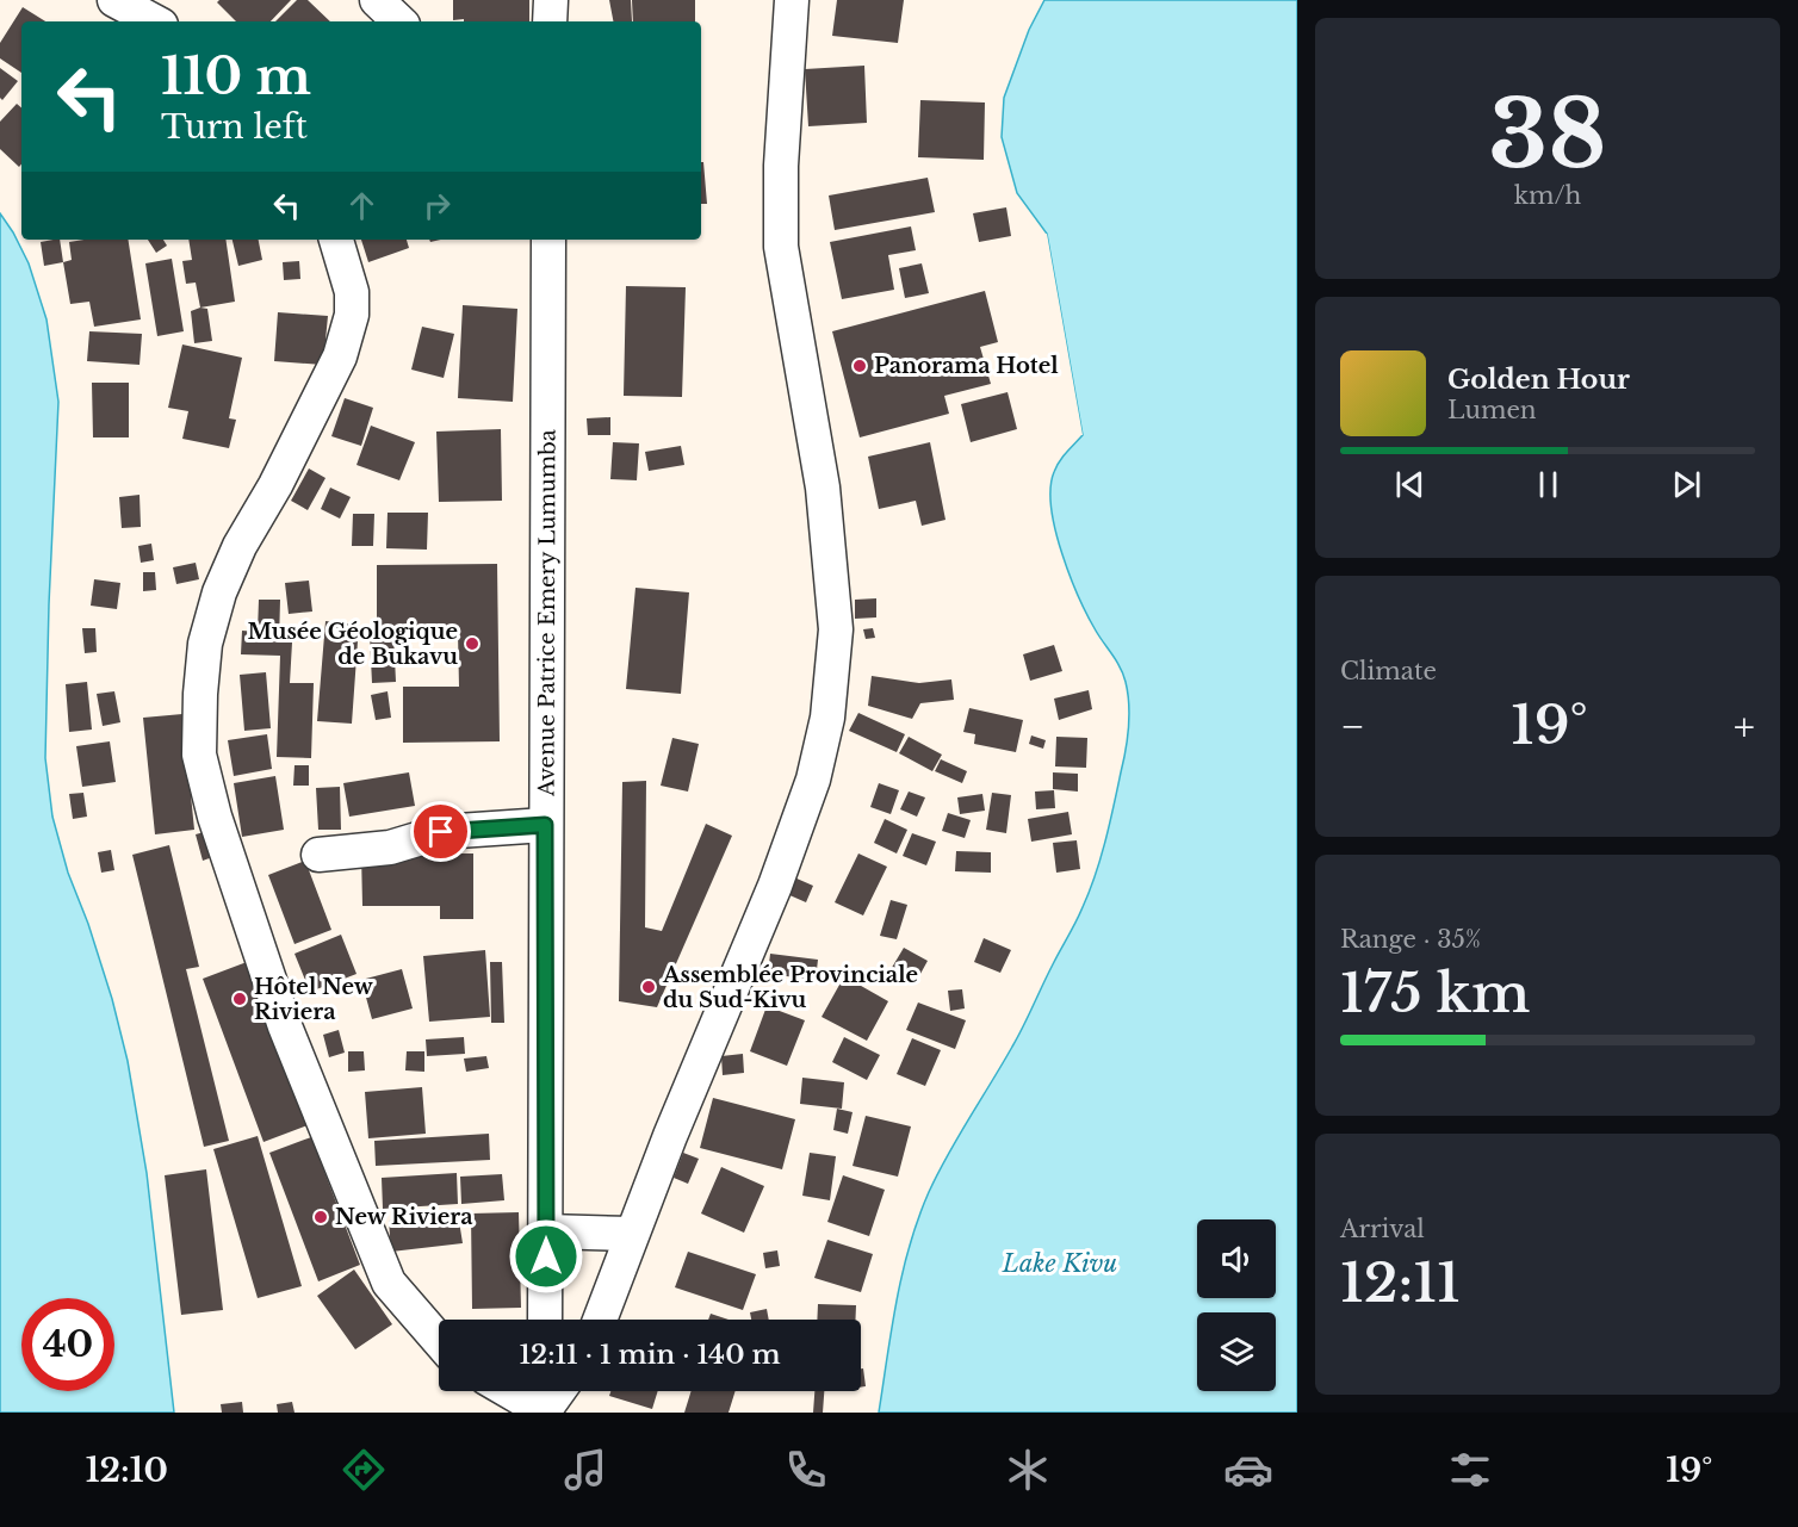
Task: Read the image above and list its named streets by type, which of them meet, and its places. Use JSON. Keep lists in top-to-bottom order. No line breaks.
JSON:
{"streets":{"street":["Avenue Patrice Emery Lumumba"]},"water":["Lake Kivu"],"places":["Panorama Hotel","Musée Géologique de Bukavu","Assemblée Provinciale du Sud-Kivu","Hôtel New Riviera","New Riviera"],"page":{"tile":[["38","km/h"],"Climate",["Range · 35%","175 km"],["Arrival","12:11"]],"turn":["110 m","Turn left"],"song":["Golden Hour","Lumen"],"heat":["−","19°","+"],"limit":"40","trip":"12:11 · 1 min · 140 m","tabs":["12:10","19°"]}}
